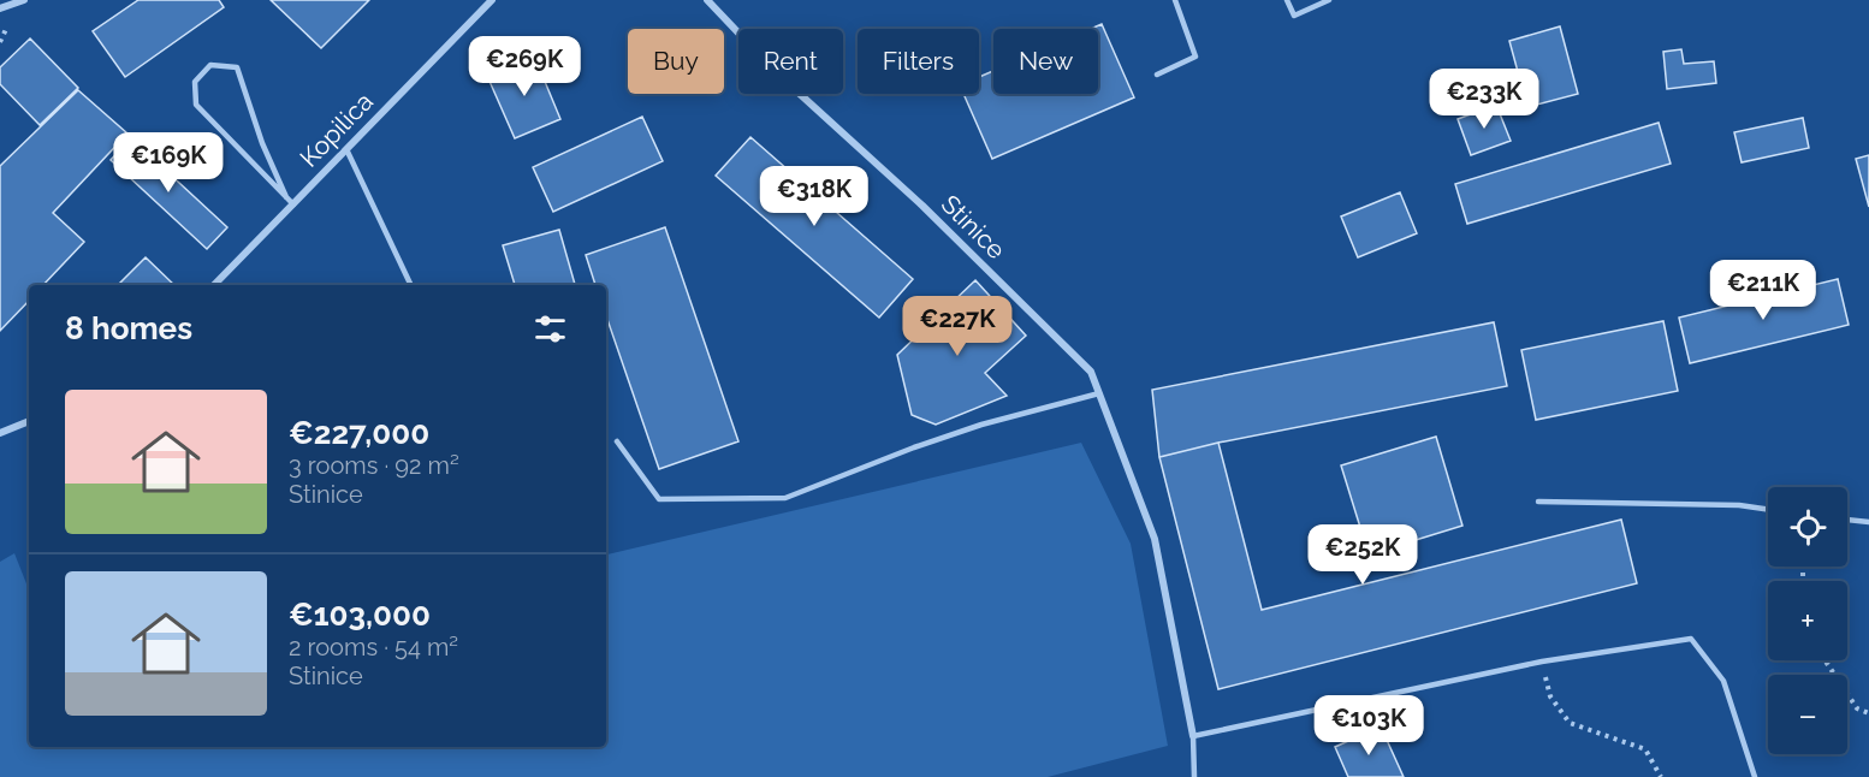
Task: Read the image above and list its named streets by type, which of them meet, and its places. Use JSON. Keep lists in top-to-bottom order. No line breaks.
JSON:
{"streets":{"street":["Kopilica","Stinice"]},"page":{"chip":["Buy","Rent","Filters","New"],"price":["€269K","€233K","€169K","€318K","€211K","€227K","€252K","€103K"],"heading":"8 homes","list":[{"name":"€227,000","note":"3 rooms · 92 m² · Stinice"},{"name":"€103,000","note":"2 rooms · 54 m² · Stinice"}],"map_buttons":["+","−"]}}
